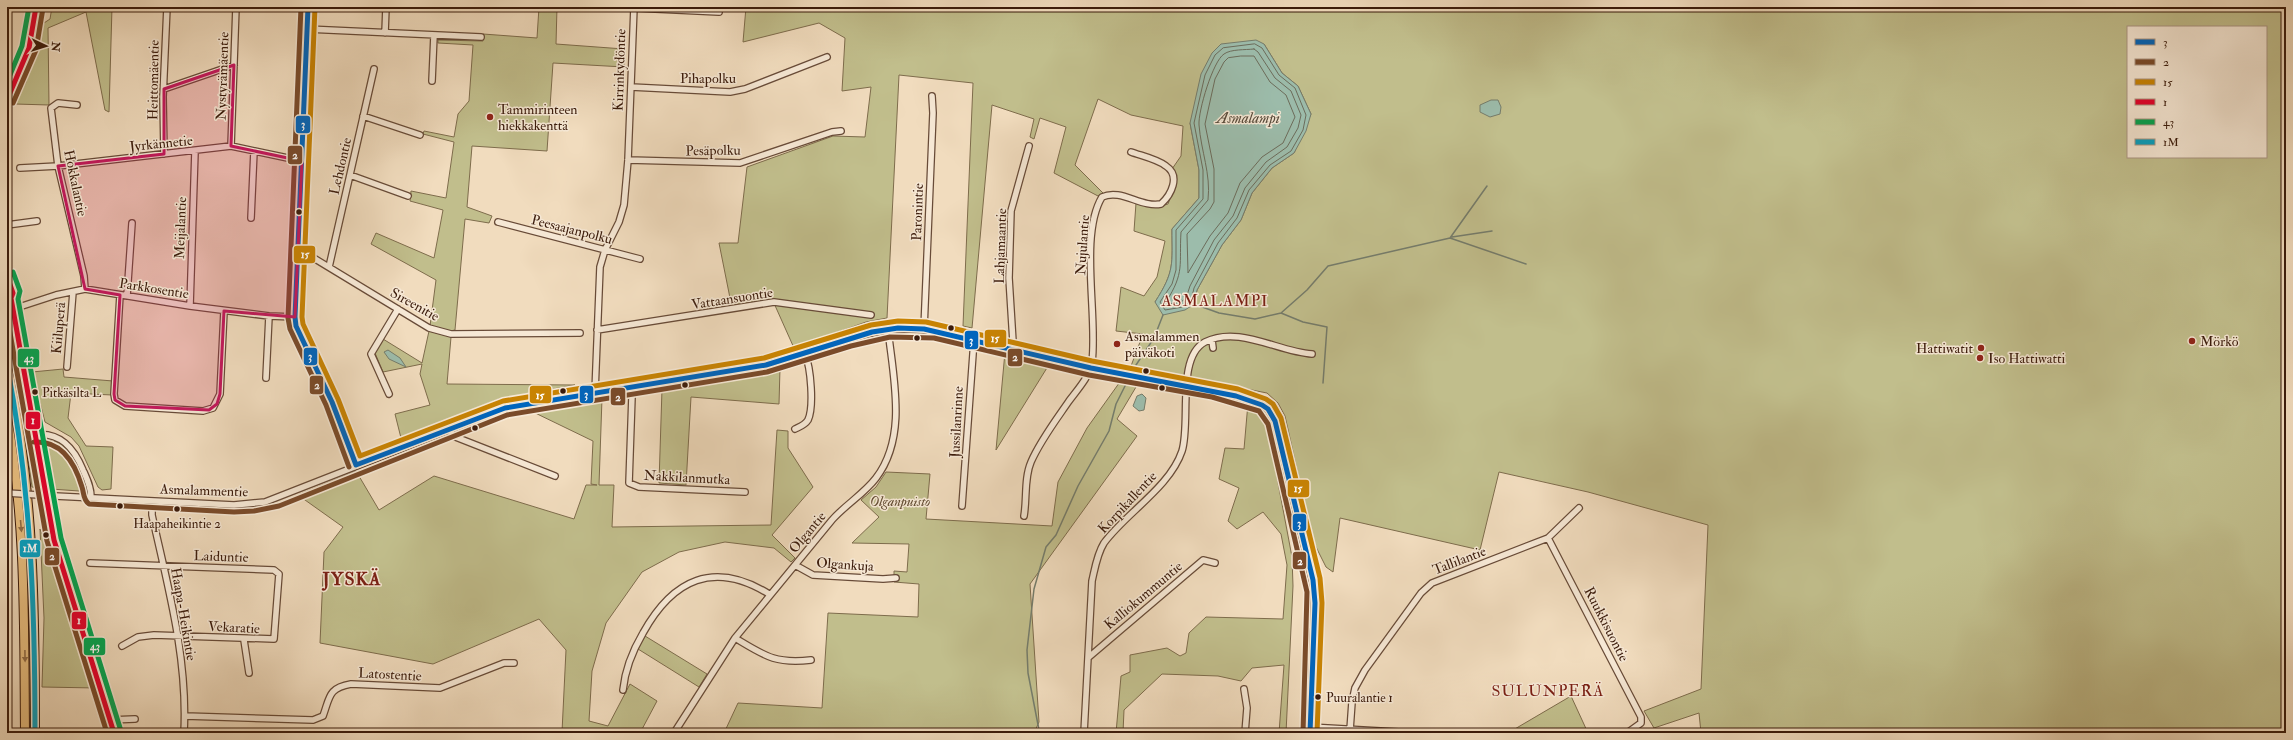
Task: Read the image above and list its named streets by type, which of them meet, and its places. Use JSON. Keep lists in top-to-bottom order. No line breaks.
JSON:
{"streets":{"street":["Kirrinkydöntie","Nystyrämäentie","Pihapolku","Heittomäentie","Jyrkännetie","Pesäpolku","Lehdontie","Hokkalantie","Paronintie","Meijalantie","Peesaajanpolku","Nujulantie","Lahjamaantie","Parkkosentie","Vattaansuontie","Sireenitie","Kiiluperä","Jussilanrinne","Nakkilanmutka","Asmalammentie","Korpikallentie","Olgantie","Laiduntie","Tallilantie","Olgankuja","Kalliokummuntie","Haapa-Heikintie","Ruukkisuontie","Vekaratie","Latostentie"]},"crossings":[["Kirrinkydöntie","Pihapolku"],["Kirrinkydöntie","Pesäpolku"],["Kirrinkydöntie","Peesaajanpolku"],["Kirrinkydöntie","Vattaansuontie"],["Kirrinkydöntie","Asmalammentie"],["Nystyrämäentie","Jyrkännetie"],["Heittomäentie","Jyrkännetie"],["Jyrkännetie","Hokkalantie"],["Jyrkännetie","Meijalantie"],["Lehdontie","Sireenitie"],["Hokkalantie","Parkkosentie"],["Paronintie","Asmalammentie"],["Meijalantie","Parkkosentie"],["Nujulantie","Asmalammentie"],["Lahjamaantie","Asmalammentie"],["Parkkosentie","Kiiluperä"],["Jussilanrinne","Asmalammentie"],["Nakkilanmutka","Asmalammentie"],["Asmalammentie","Korpikallentie"],["Asmalammentie","Olgantie"],["Asmalammentie","Haapa-Heikintie"],["Korpikallentie","Kalliokummuntie"],["Olgantie","Olgankuja"],["Laiduntie","Haapa-Heikintie"],["Laiduntie","Vekaratie"],["Tallilantie","Ruukkisuontie"],["Haapa-Heikintie","Vekaratie"],["Haapa-Heikintie","Latostentie"]],"districts":["ASMALAMPI","JYSKÄ","SULUNPERÄ"],"water":["Asmalampi"],"parks":["Olganpuisto"],"places":["Tammirinteen hiekkakenttä","Mörkö","Asmalammen päiväkoti","Hattiwatit","Iso Hattiwatti","Pitkäsilta L","Haapaheikintie 2","Puuralantie 1"],"lines":["transit line 3","transit line 2","transit line 15","transit line 1","transit line 43","transit line 1M"],"legend":["3","2","15","1","43","1M"],"north":"right"}
